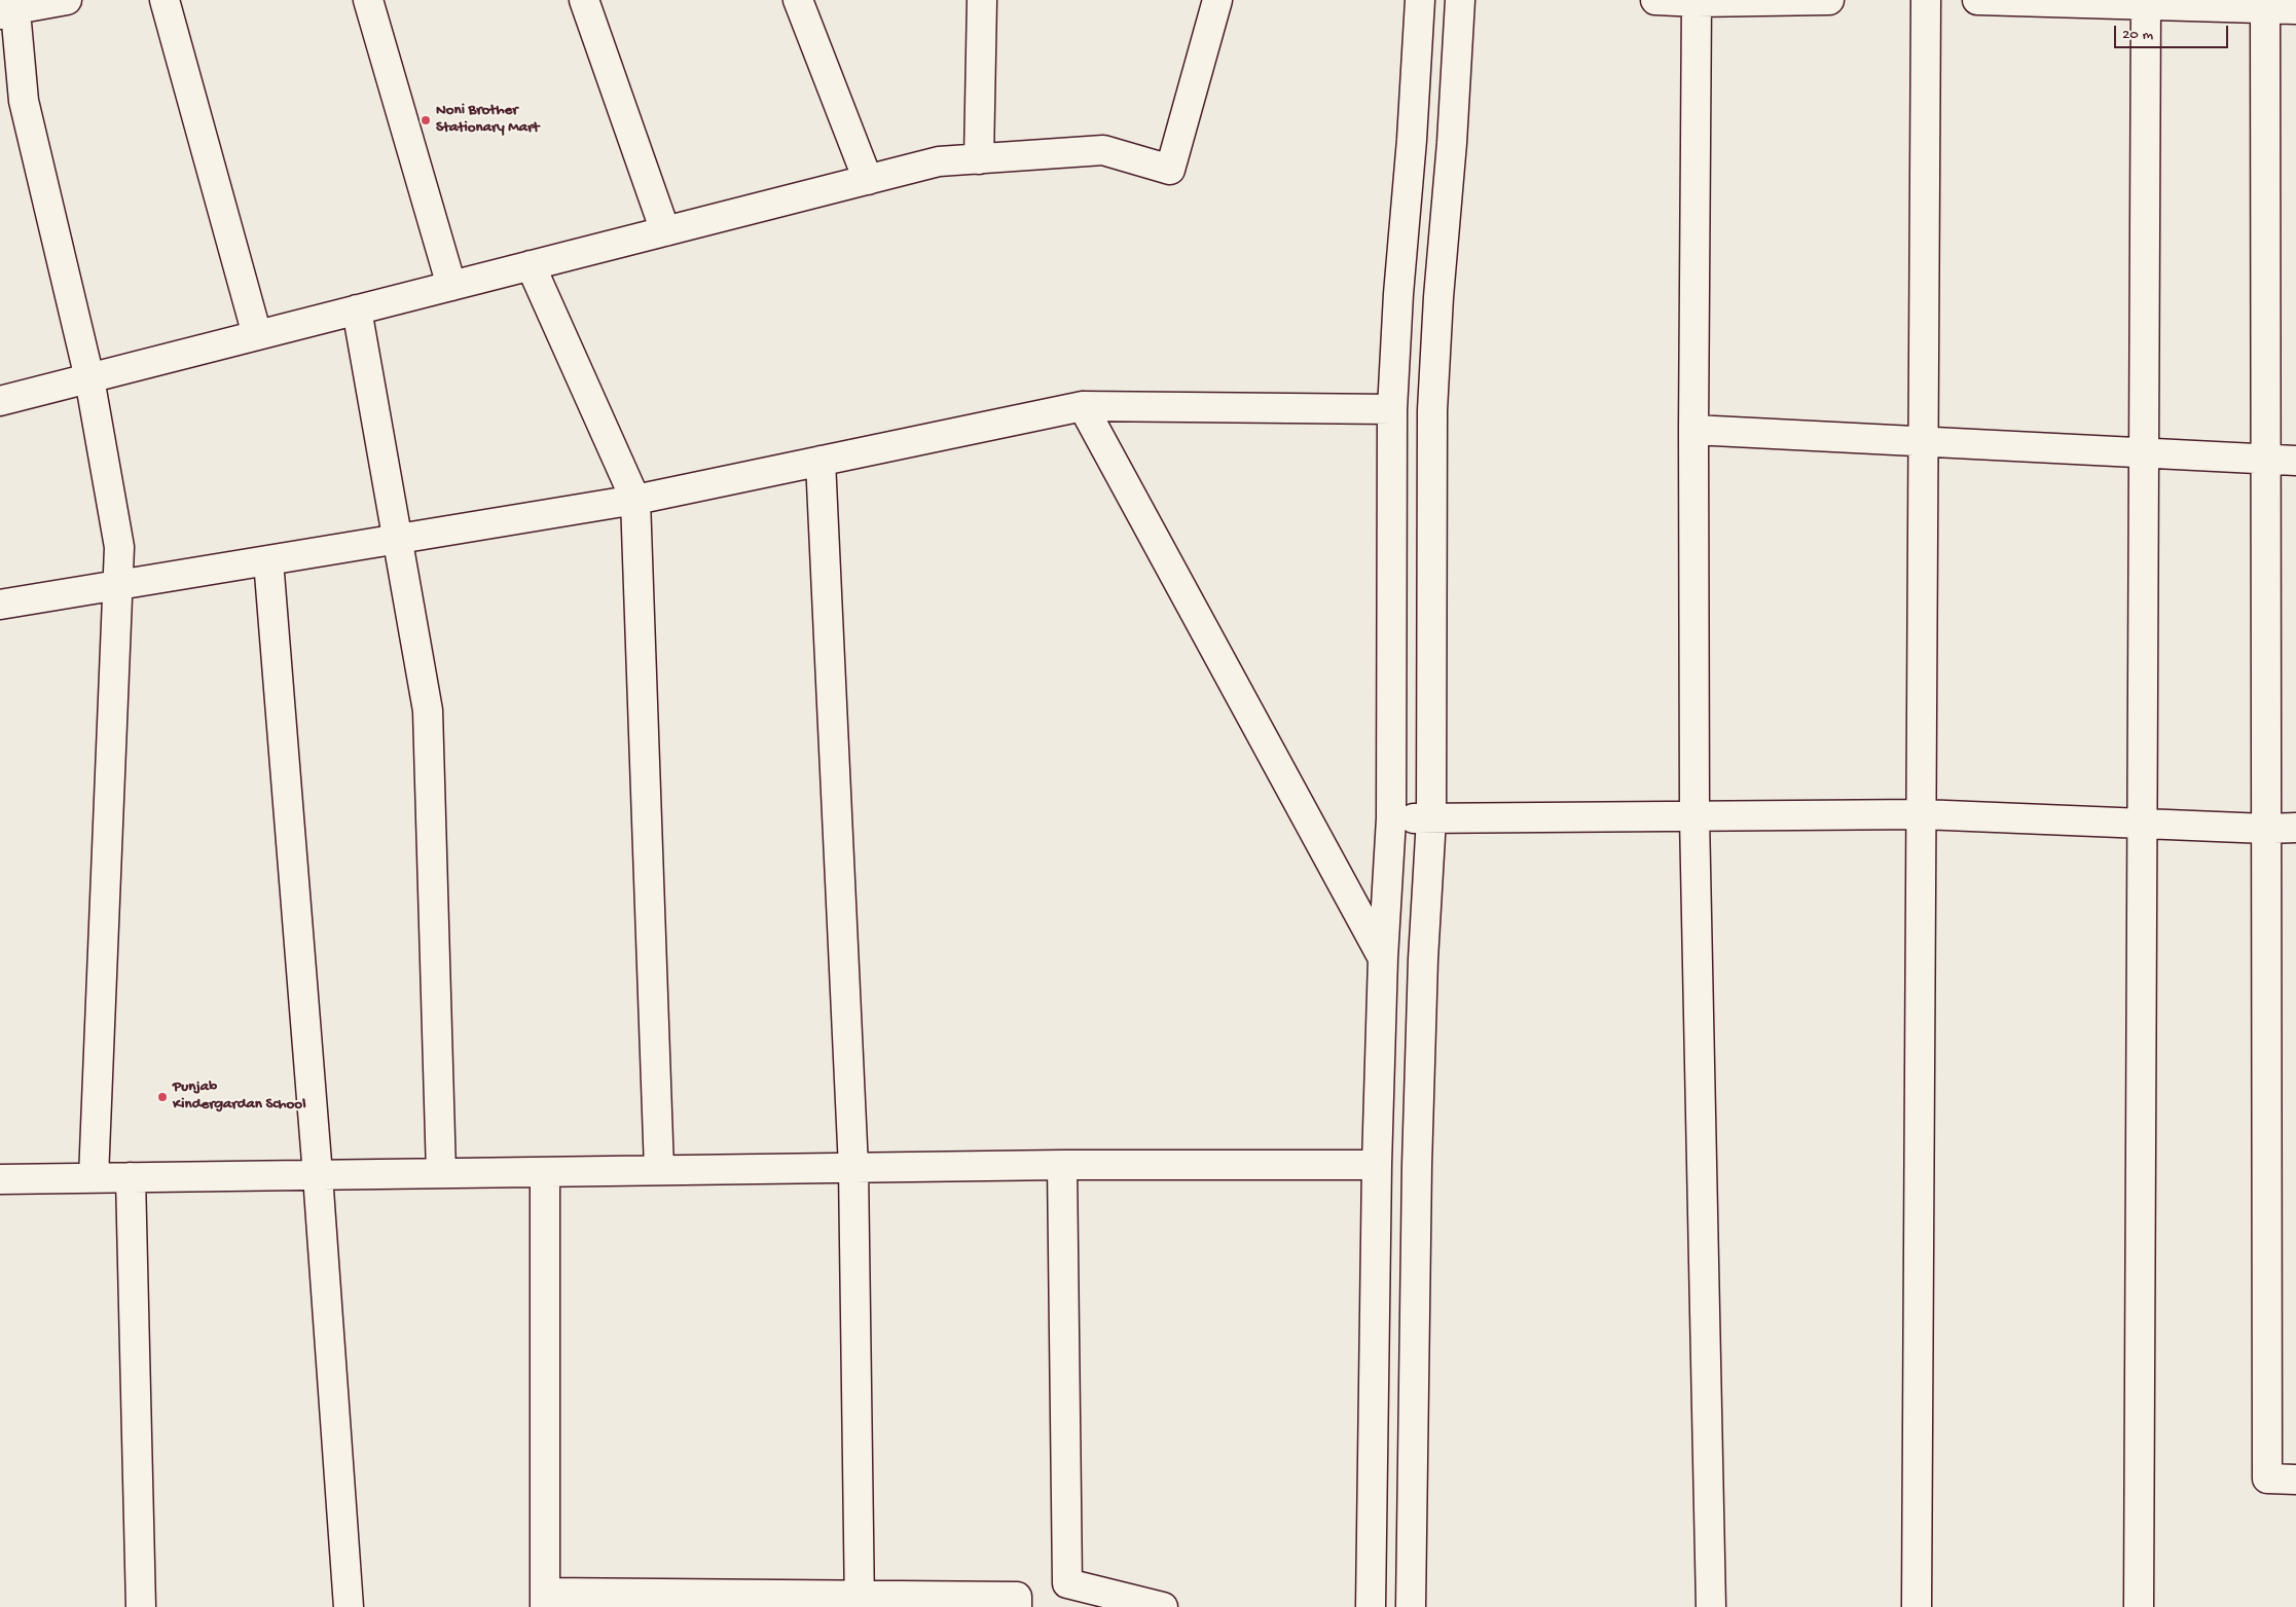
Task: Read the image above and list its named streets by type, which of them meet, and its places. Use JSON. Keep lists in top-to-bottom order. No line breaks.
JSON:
{"places":["Noni Brother Stationary Mart","Punjab Kindergardan School"],"scale_bar":"20 m"}
